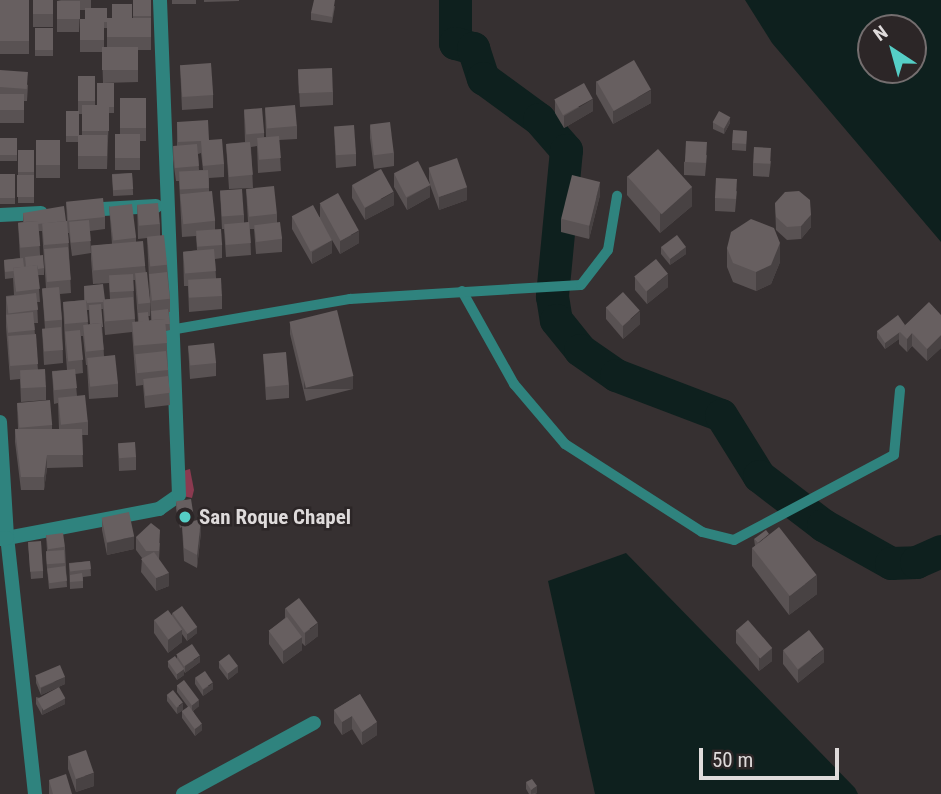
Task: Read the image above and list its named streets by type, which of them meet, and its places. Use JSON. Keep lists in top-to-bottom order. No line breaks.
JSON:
{"places":["San Roque Chapel"],"scale_bar":"50 m","north":"top left"}
